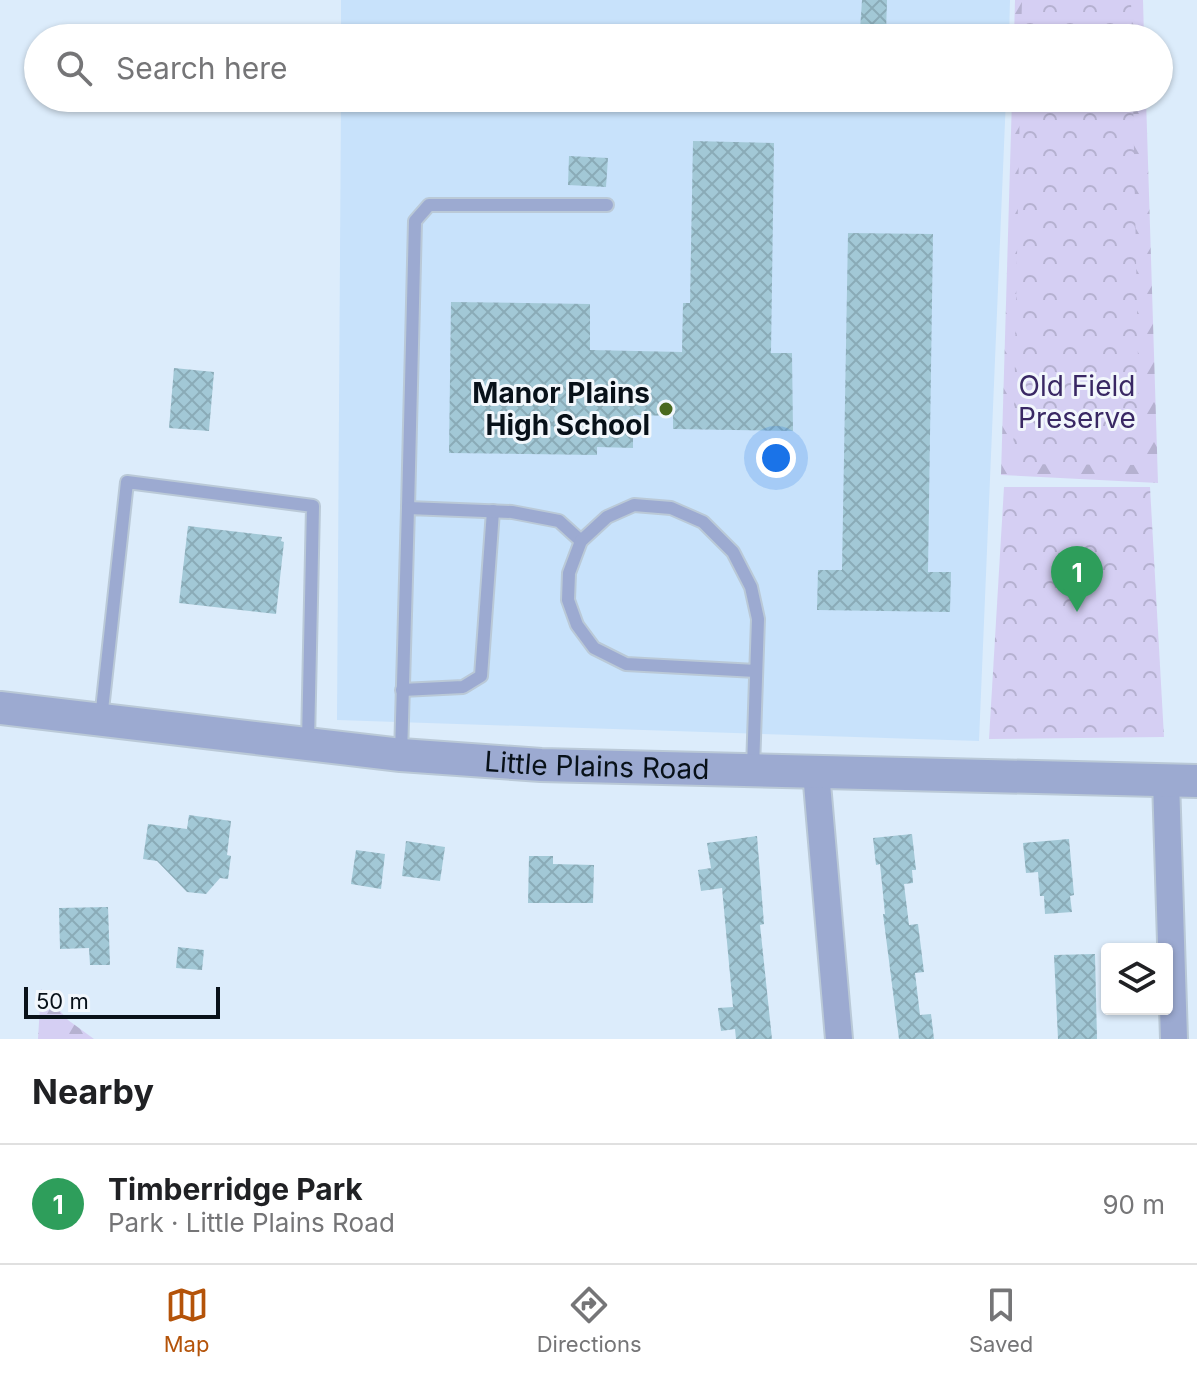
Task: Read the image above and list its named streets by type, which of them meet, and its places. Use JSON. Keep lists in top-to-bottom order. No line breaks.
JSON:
{"streets":{"street":["Little Plains Road"]},"parks":["Old Field Preserve"],"places":["Manor Plains High School"],"scale_bar":"50 m","page":{"search":"Search here","pins":"1","scale":"50 m","heading":"Nearby","list":[{"mark":"1","name":"Timberridge Park","note":"Park · Little Plains Road","value":"90 m"}],"nav":["Map","Directions","Saved"]}}
